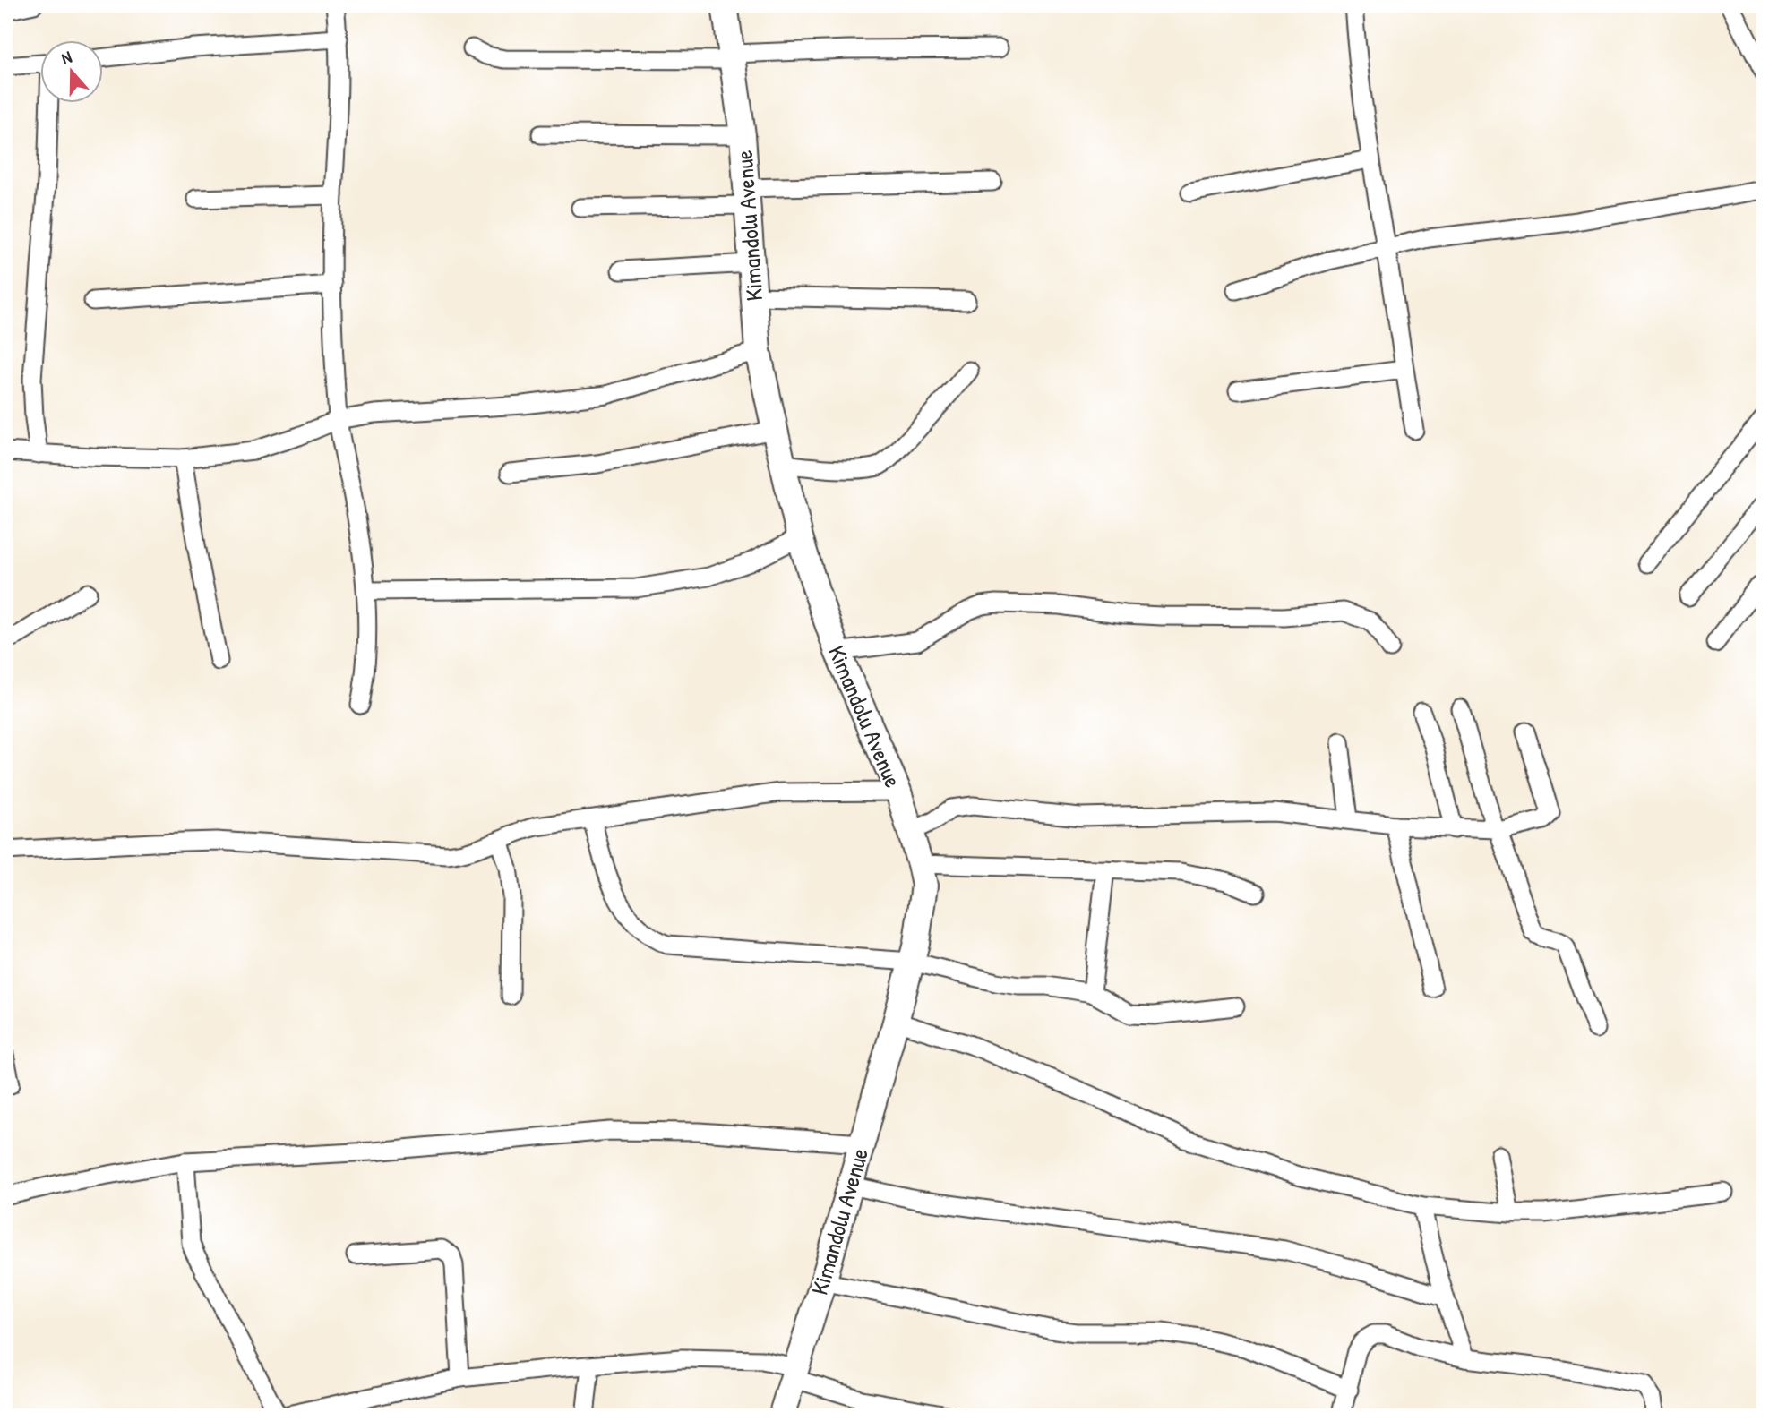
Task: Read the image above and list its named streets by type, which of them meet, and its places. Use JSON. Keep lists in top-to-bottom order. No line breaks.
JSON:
{"streets":{"street":["Kimandolu Avenue"]},"north":"top"}
